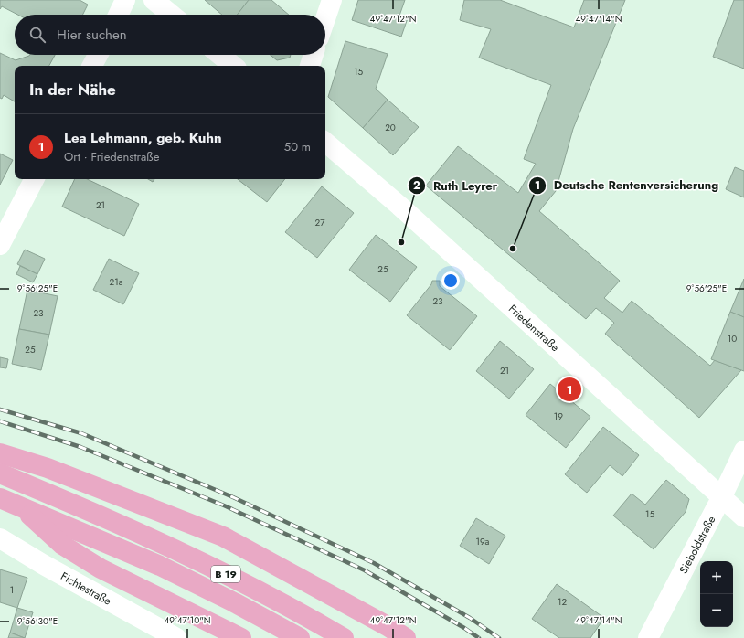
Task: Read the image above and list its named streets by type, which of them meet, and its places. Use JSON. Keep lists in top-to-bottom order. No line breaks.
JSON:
{"streets":{"main road":["B 19"],"street":["Friedenstraße","Sieboldstraße","Fichtestraße"]},"crossings":[["Friedenstraße","Sieboldstraße"]],"places":["Ruth Leyrer","Deutsche Rentenversicherung"],"house_numbers":["15","20","21","27","25","21a","23","23","10","25","21","19","15","19a","1","12"],"page":{"search":"Hier suchen","heading":"In der Nähe","list":[{"mark":"1","name":"Lea Lehmann, geb. Kuhn","note":"Ort · Friedenstraße","value":"50 m"}],"pins":"1","map_buttons":["+","−"]},"coordinates":["49°47'12\"N","49°47'14\"N","9°56'25\"E","49°47'10\"N","9°56'30\"E"]}
